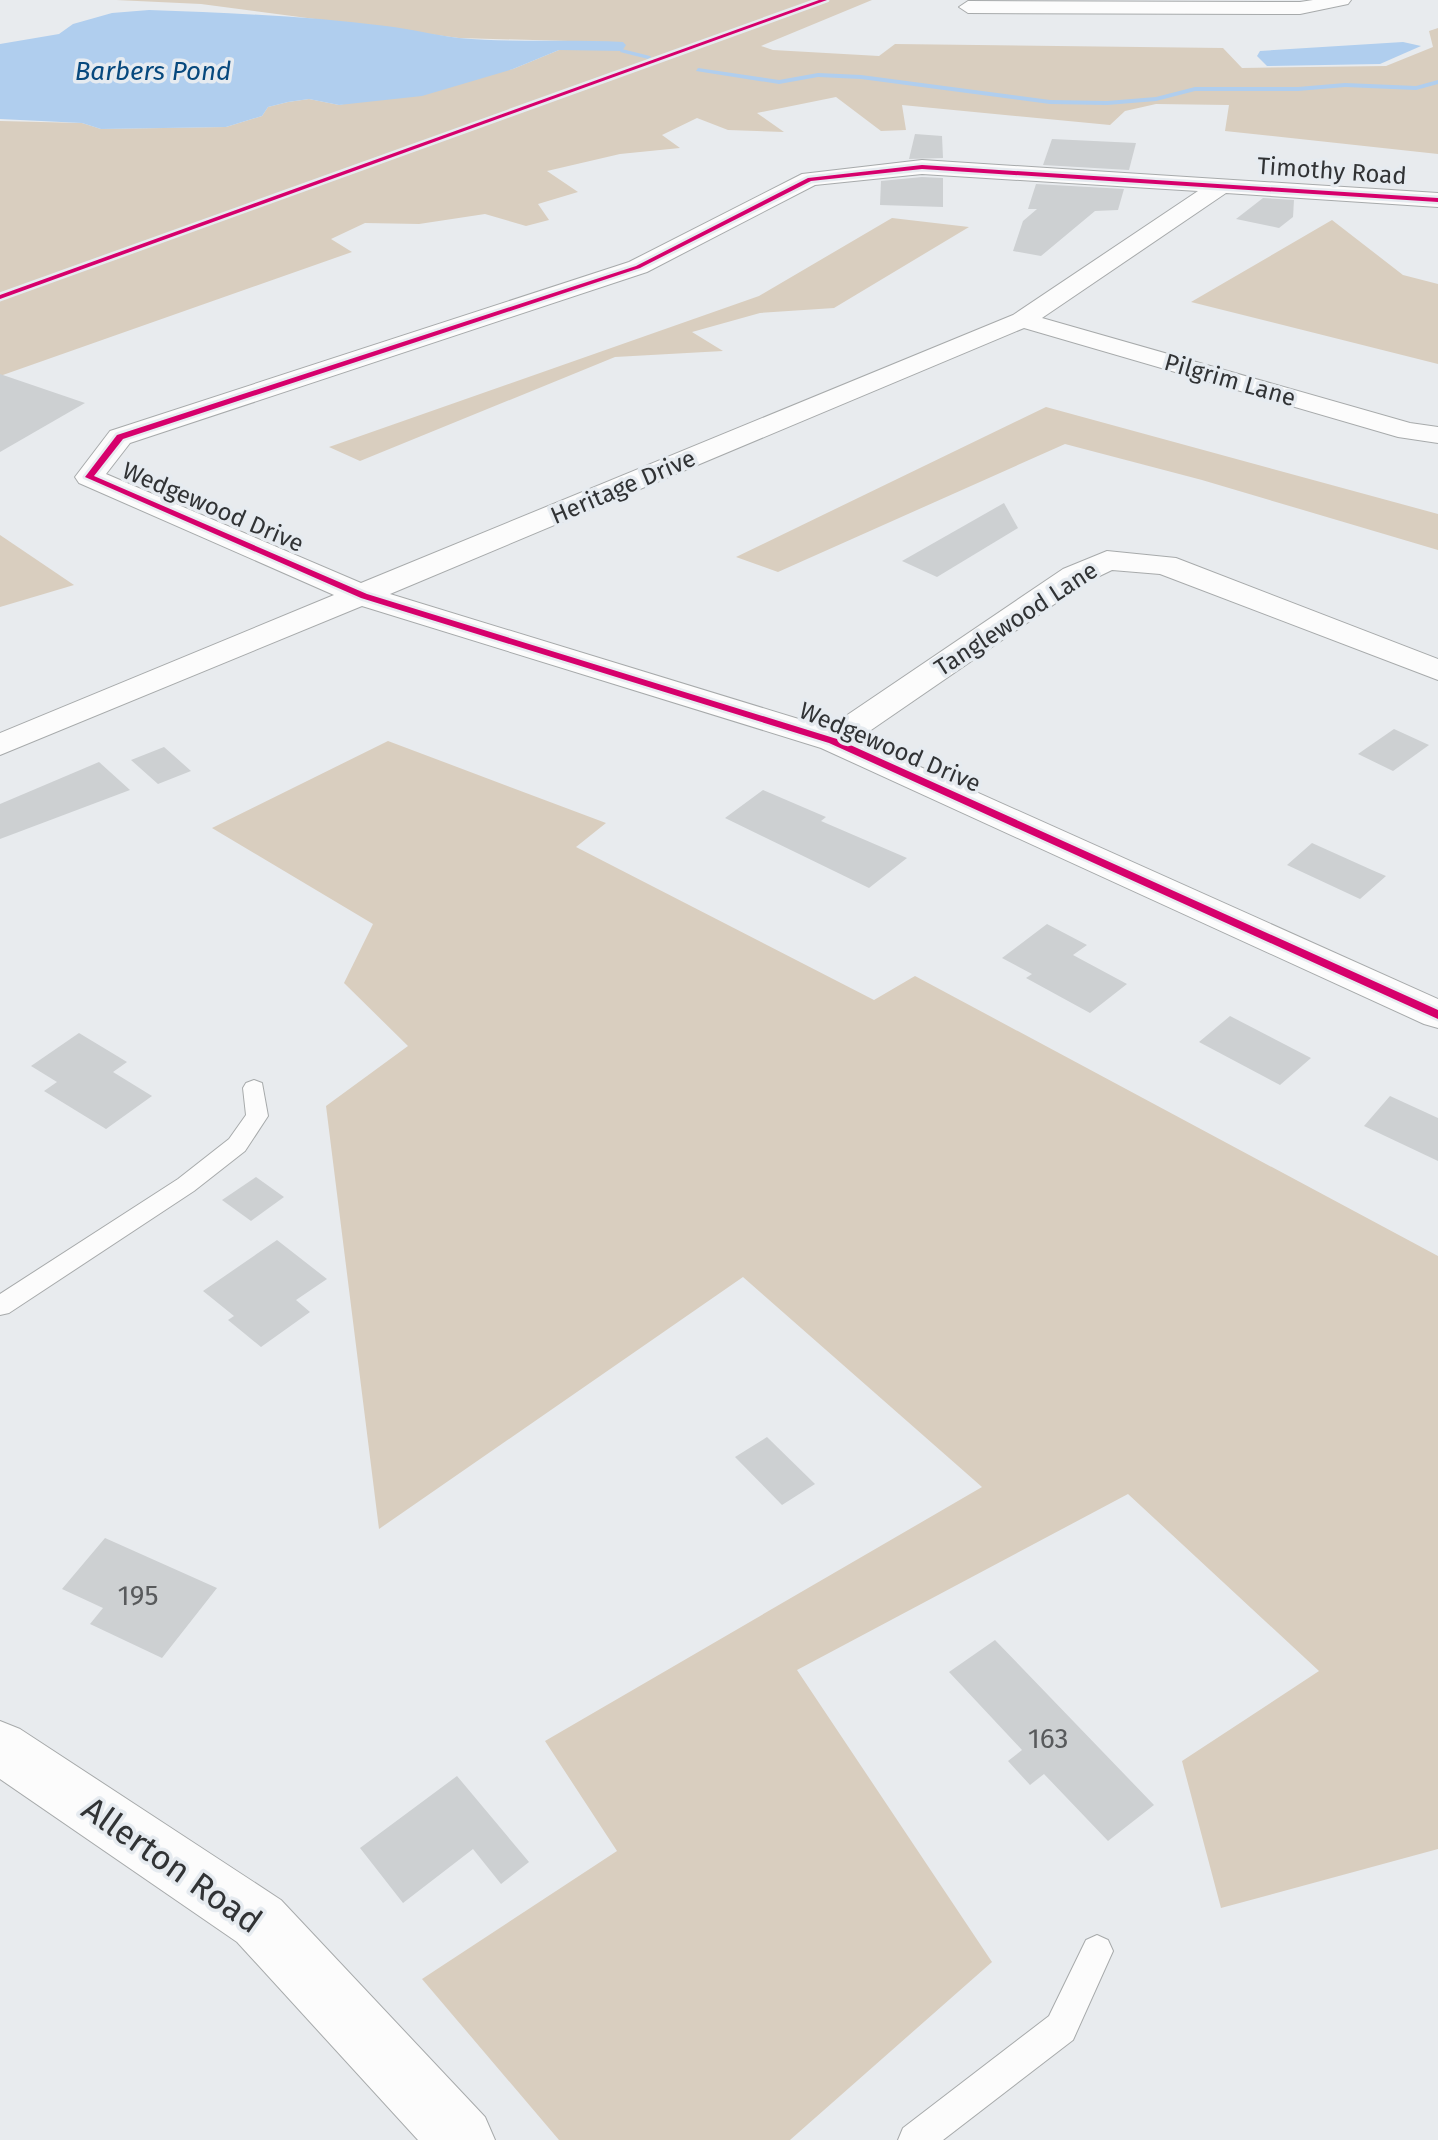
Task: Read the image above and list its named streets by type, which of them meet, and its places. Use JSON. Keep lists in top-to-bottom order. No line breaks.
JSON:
{"streets":{"street":["Timothy Road","Pilgrim Lane","Heritage Drive","Wedgewood Drive","Tanglewood Lane","Allerton Road"]},"crossings":[["Timothy Road","Heritage Drive"],["Timothy Road","Wedgewood Drive"],["Pilgrim Lane","Heritage Drive"],["Heritage Drive","Wedgewood Drive"],["Wedgewood Drive","Tanglewood Lane"]],"water":["Barbers Pond"],"house_numbers":["195","163"]}
